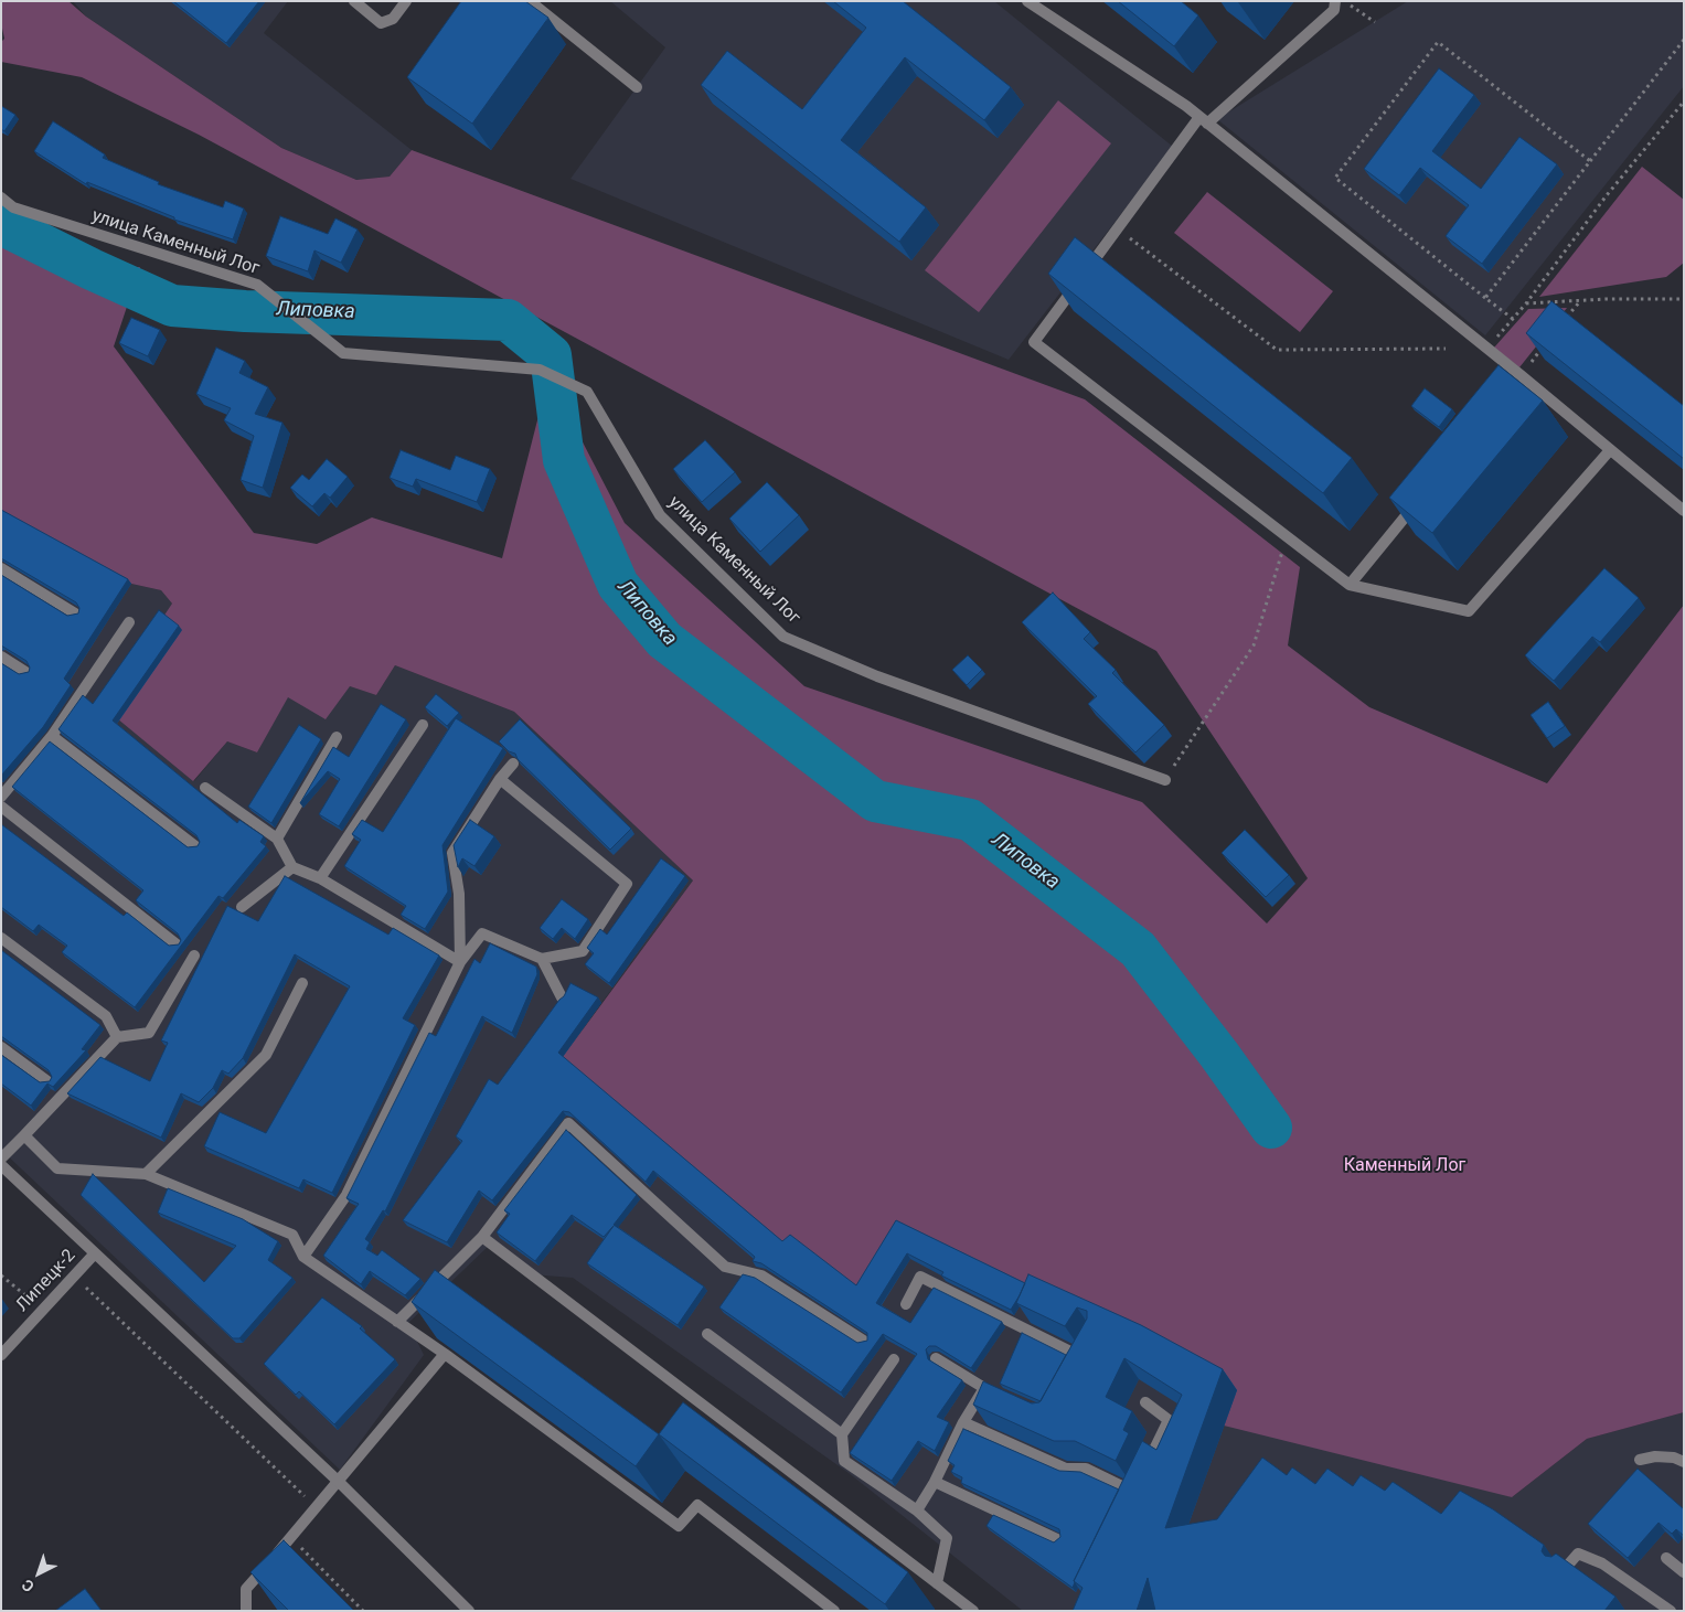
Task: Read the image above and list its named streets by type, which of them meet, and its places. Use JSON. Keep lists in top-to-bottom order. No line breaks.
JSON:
{"streets":{"street":["улица Каменный Лог","Липецк-2"]},"water":["Липовка"],"parks":["Каменный Лог"],"north":"bottom left"}
